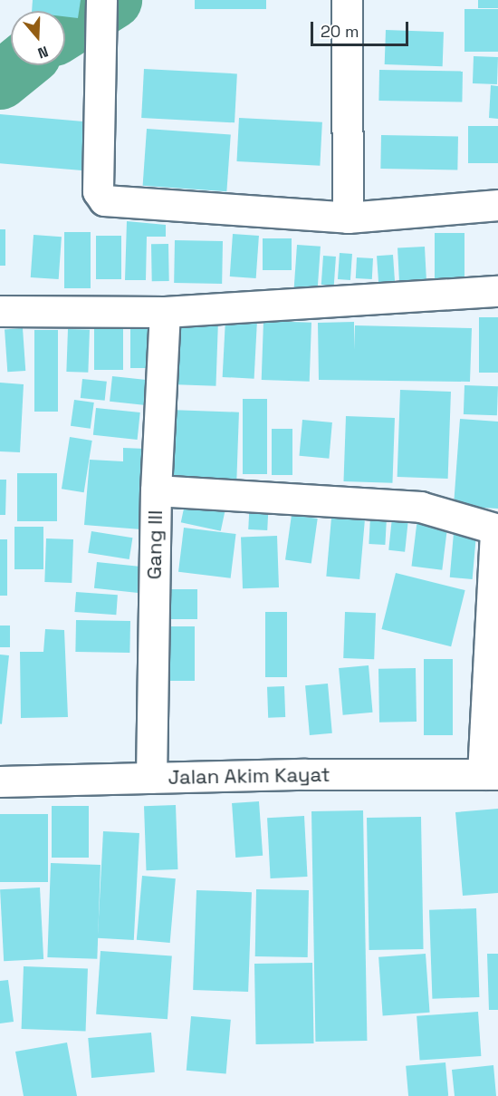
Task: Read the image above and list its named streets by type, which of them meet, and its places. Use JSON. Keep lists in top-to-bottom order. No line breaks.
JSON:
{"streets":{"street":["Gang III","Jalan Akim Kayat"]},"crossings":[["Gang III","Jalan Akim Kayat"]],"scale_bar":"20 m","north":"bottom"}
